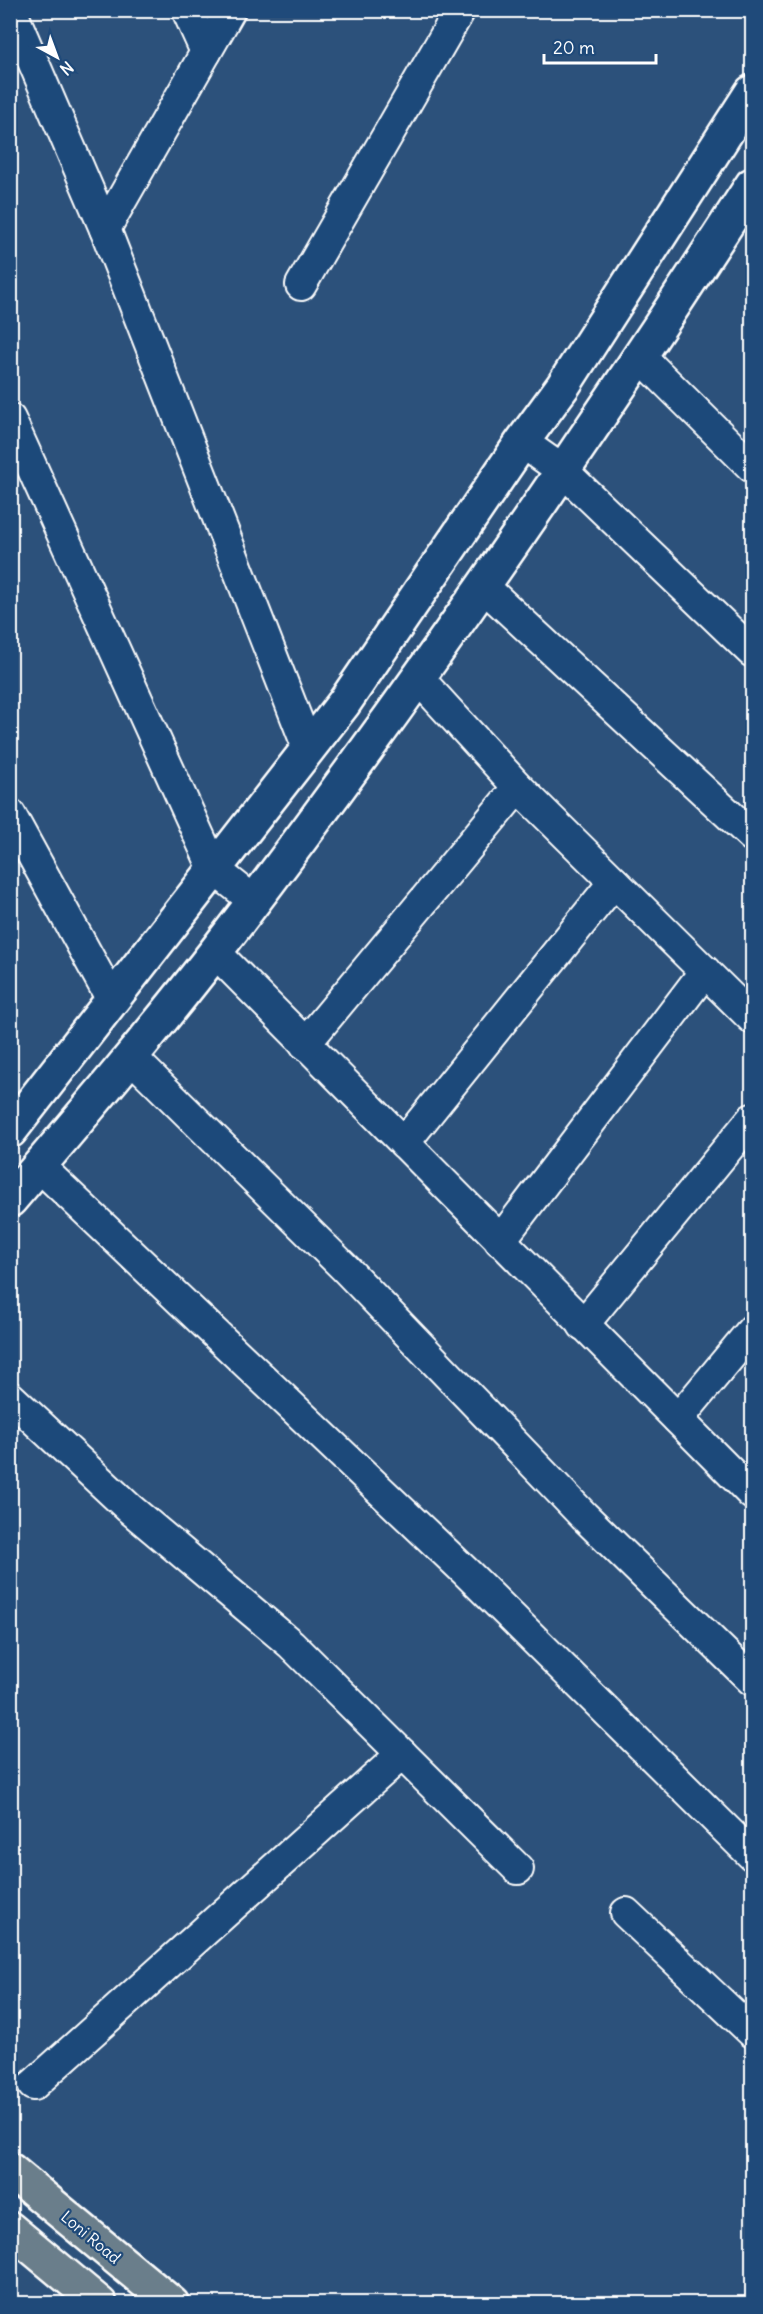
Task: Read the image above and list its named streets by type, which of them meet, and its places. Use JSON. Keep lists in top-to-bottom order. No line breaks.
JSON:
{"streets":{"highway":["Loni Road"]},"scale_bar":"20 m","north":"bottom right"}
